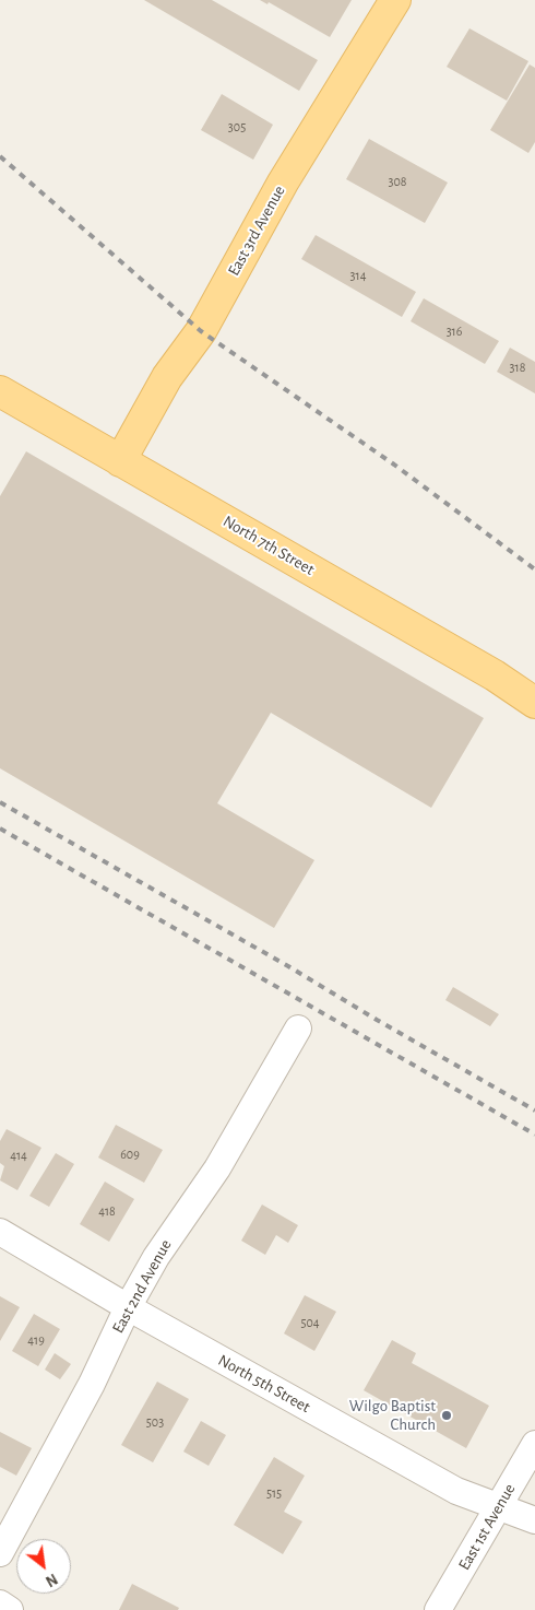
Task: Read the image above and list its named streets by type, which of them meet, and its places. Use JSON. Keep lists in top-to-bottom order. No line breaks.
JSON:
{"streets":{"main road":["East 3rd Avenue","North 7th Street"],"street":["East 2nd Avenue","North 5th Street","East 1st Avenue"]},"crossings":[["East 3rd Avenue","North 7th Street"],["East 2nd Avenue","North 5th Street"],["North 5th Street","East 1st Avenue"]],"places":["Wilgo Baptist Church"],"house_numbers":["305","308","314","316","318","609","414","418","504","419","503","515"],"north":"bottom right"}
